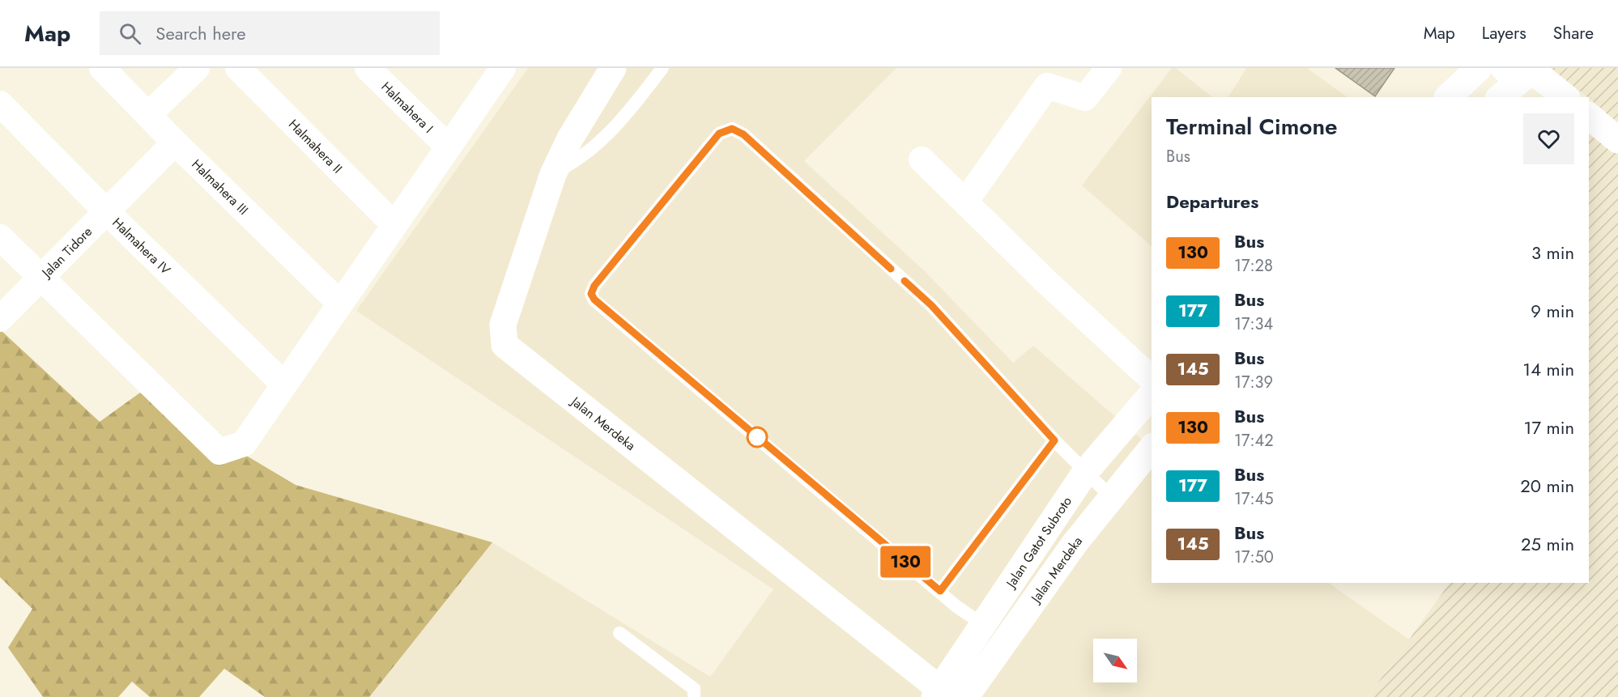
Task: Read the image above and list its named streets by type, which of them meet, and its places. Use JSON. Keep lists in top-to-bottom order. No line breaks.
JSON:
{"streets":{"main road":["Jalan Merdeka","Jalan Gatot Subroto"],"street":["Halmahera I","Halmahera II","Halmahera III","Halmahera IV","Jalan Tidore"]},"crossings":[["Halmahera III","Jalan Tidore"],["Halmahera IV","Jalan Tidore"],["Jalan Merdeka","Jalan Gatot Subroto"]],"lines":["bus line 130"],"north":"bottom right","page":{"header":"Map","search":"Search here","nav":["Map","Layers","Share"],"on_map":"130","heading":[["Terminal Cimone","Bus"],"Departures"],"list":[{"mark":"130","name":"Bus","note":"17:28","value":"3 min"},{"mark":"177","name":"Bus","note":"17:34","value":"9 min"},{"mark":"145","name":"Bus","note":"17:39","value":"14 min"},{"mark":"130","name":"Bus","note":"17:42","value":"17 min"},{"mark":"177","name":"Bus","note":"17:45","value":"20 min"},{"mark":"145","name":"Bus","note":"17:50","value":"25 min"}]}}
